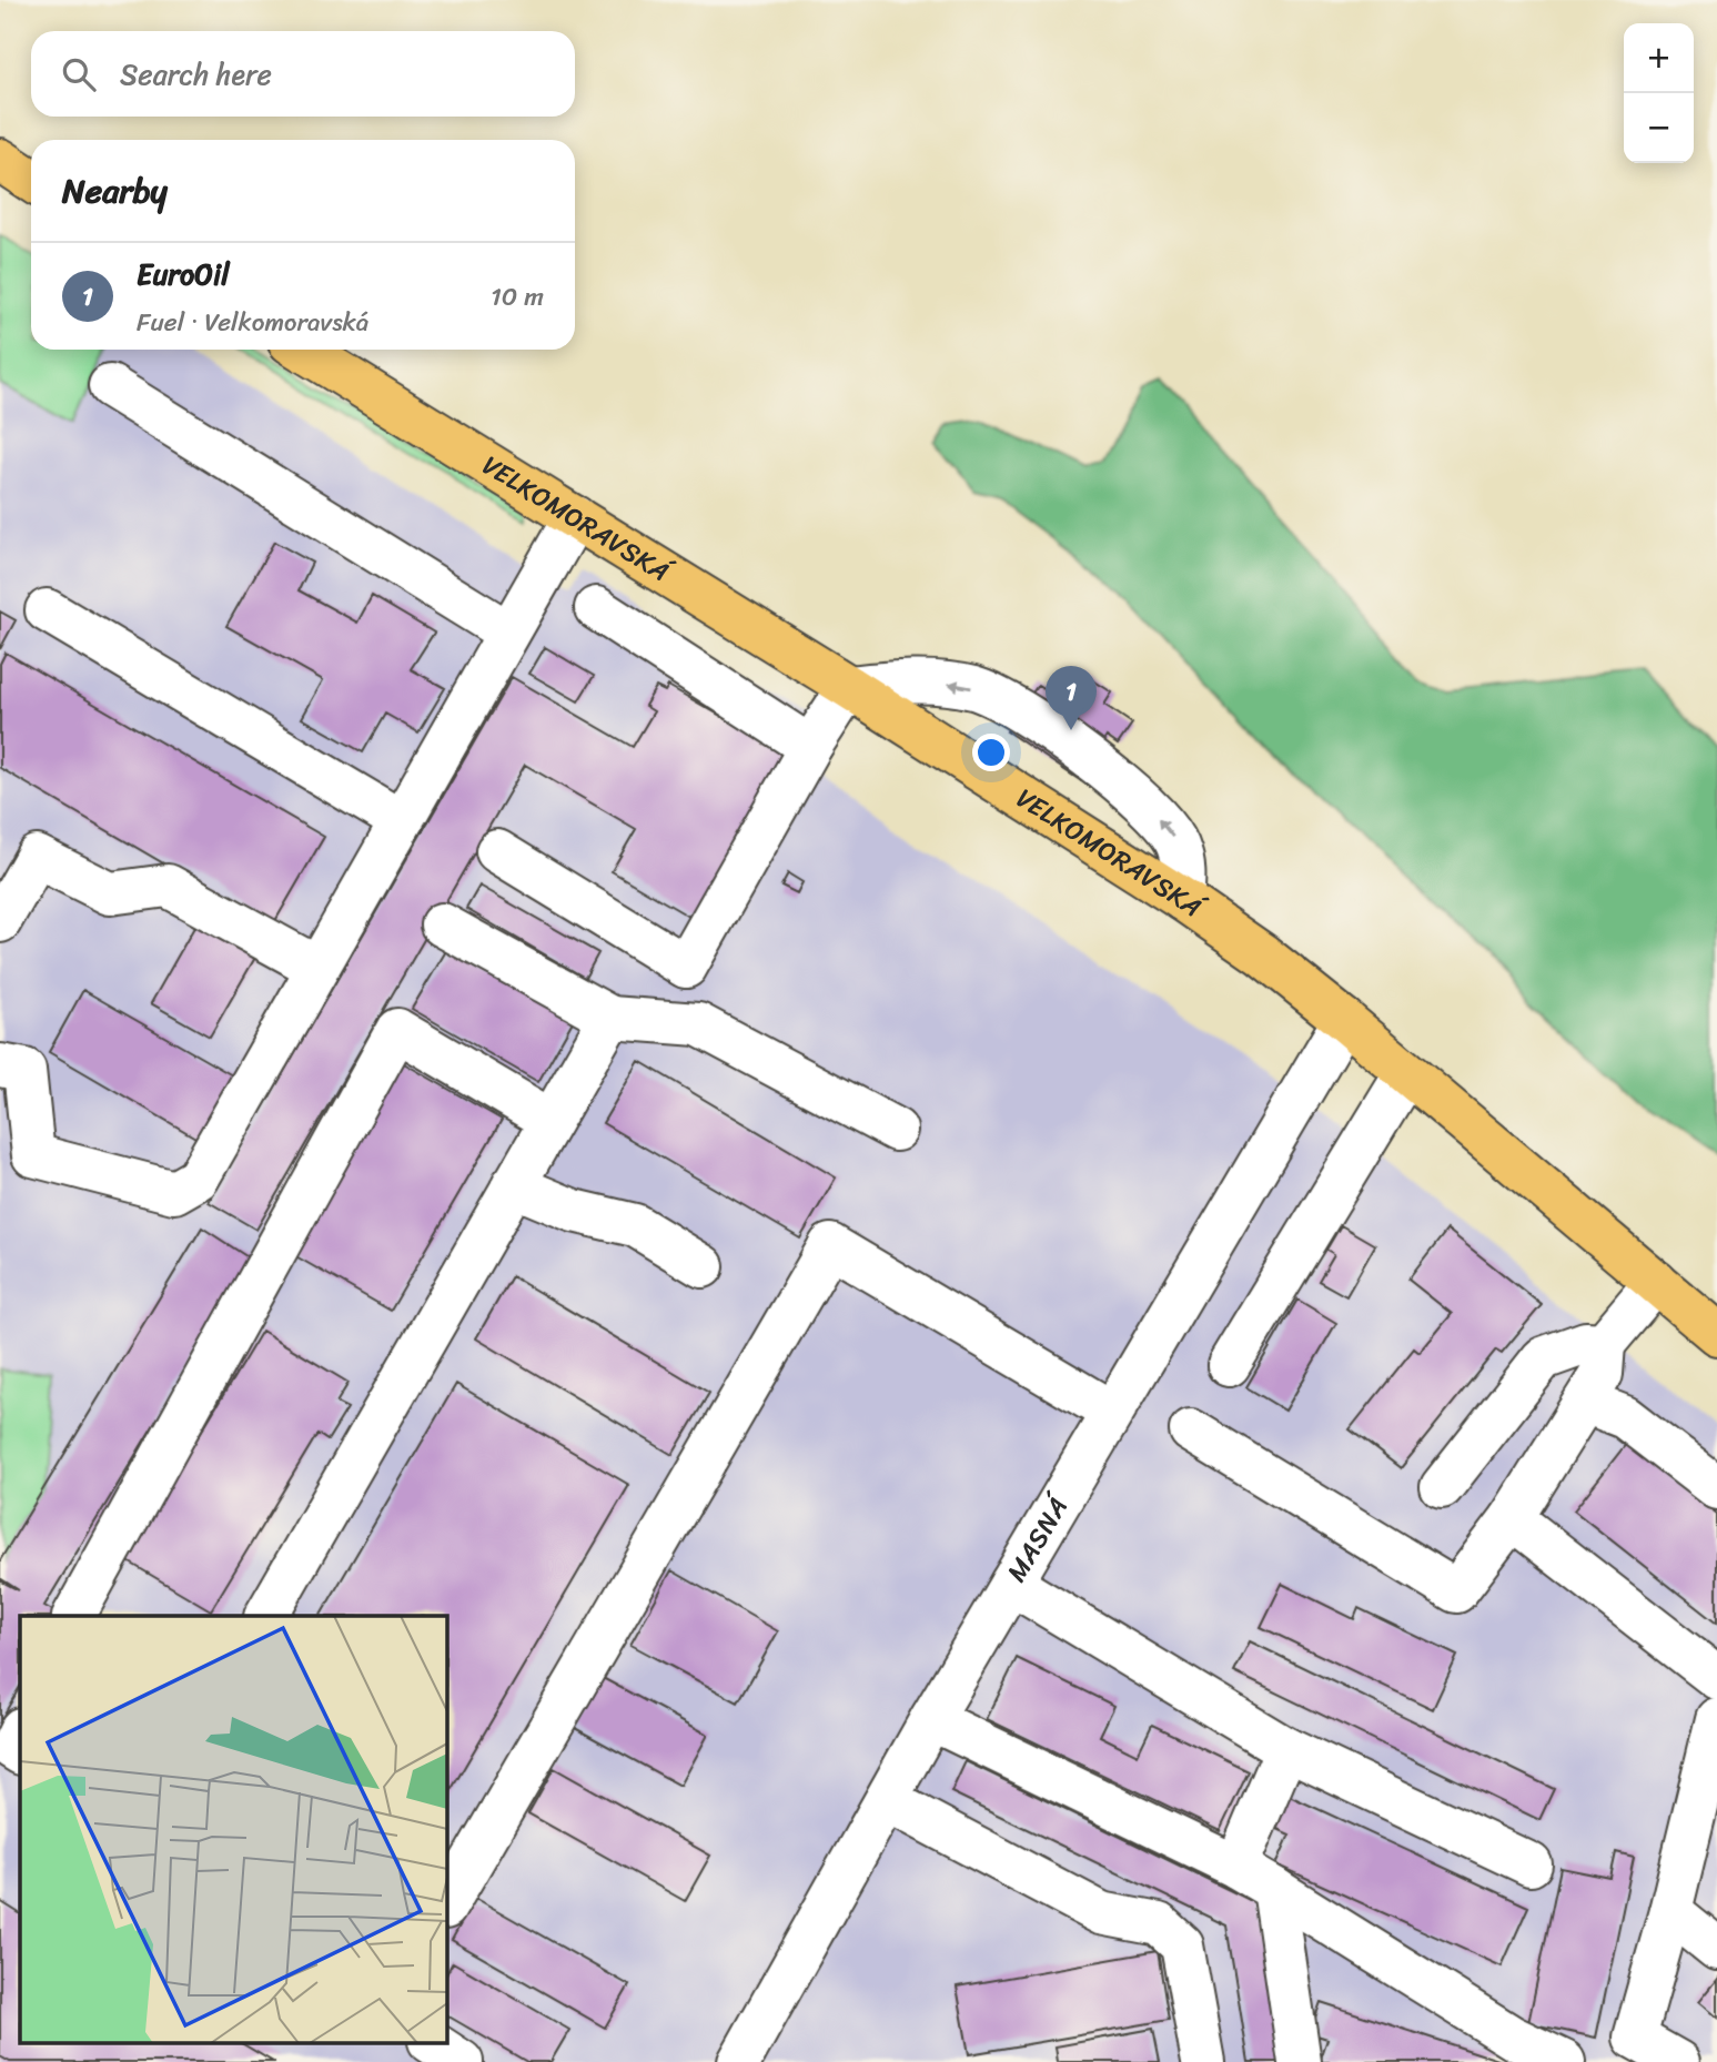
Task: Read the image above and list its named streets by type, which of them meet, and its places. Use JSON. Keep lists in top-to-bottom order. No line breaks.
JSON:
{"streets":{"main road":["VELKOMORAVSKÁ"],"lane":["MASNÁ"]},"crossings":[["VELKOMORAVSKÁ","MASNÁ"]],"page":{"map_buttons":["+","−"],"search":"Search here","heading":"Nearby","list":[{"mark":"1","name":"EuroOil","note":"Fuel · Velkomoravská","value":"10 m"}],"pins":"1"}}
